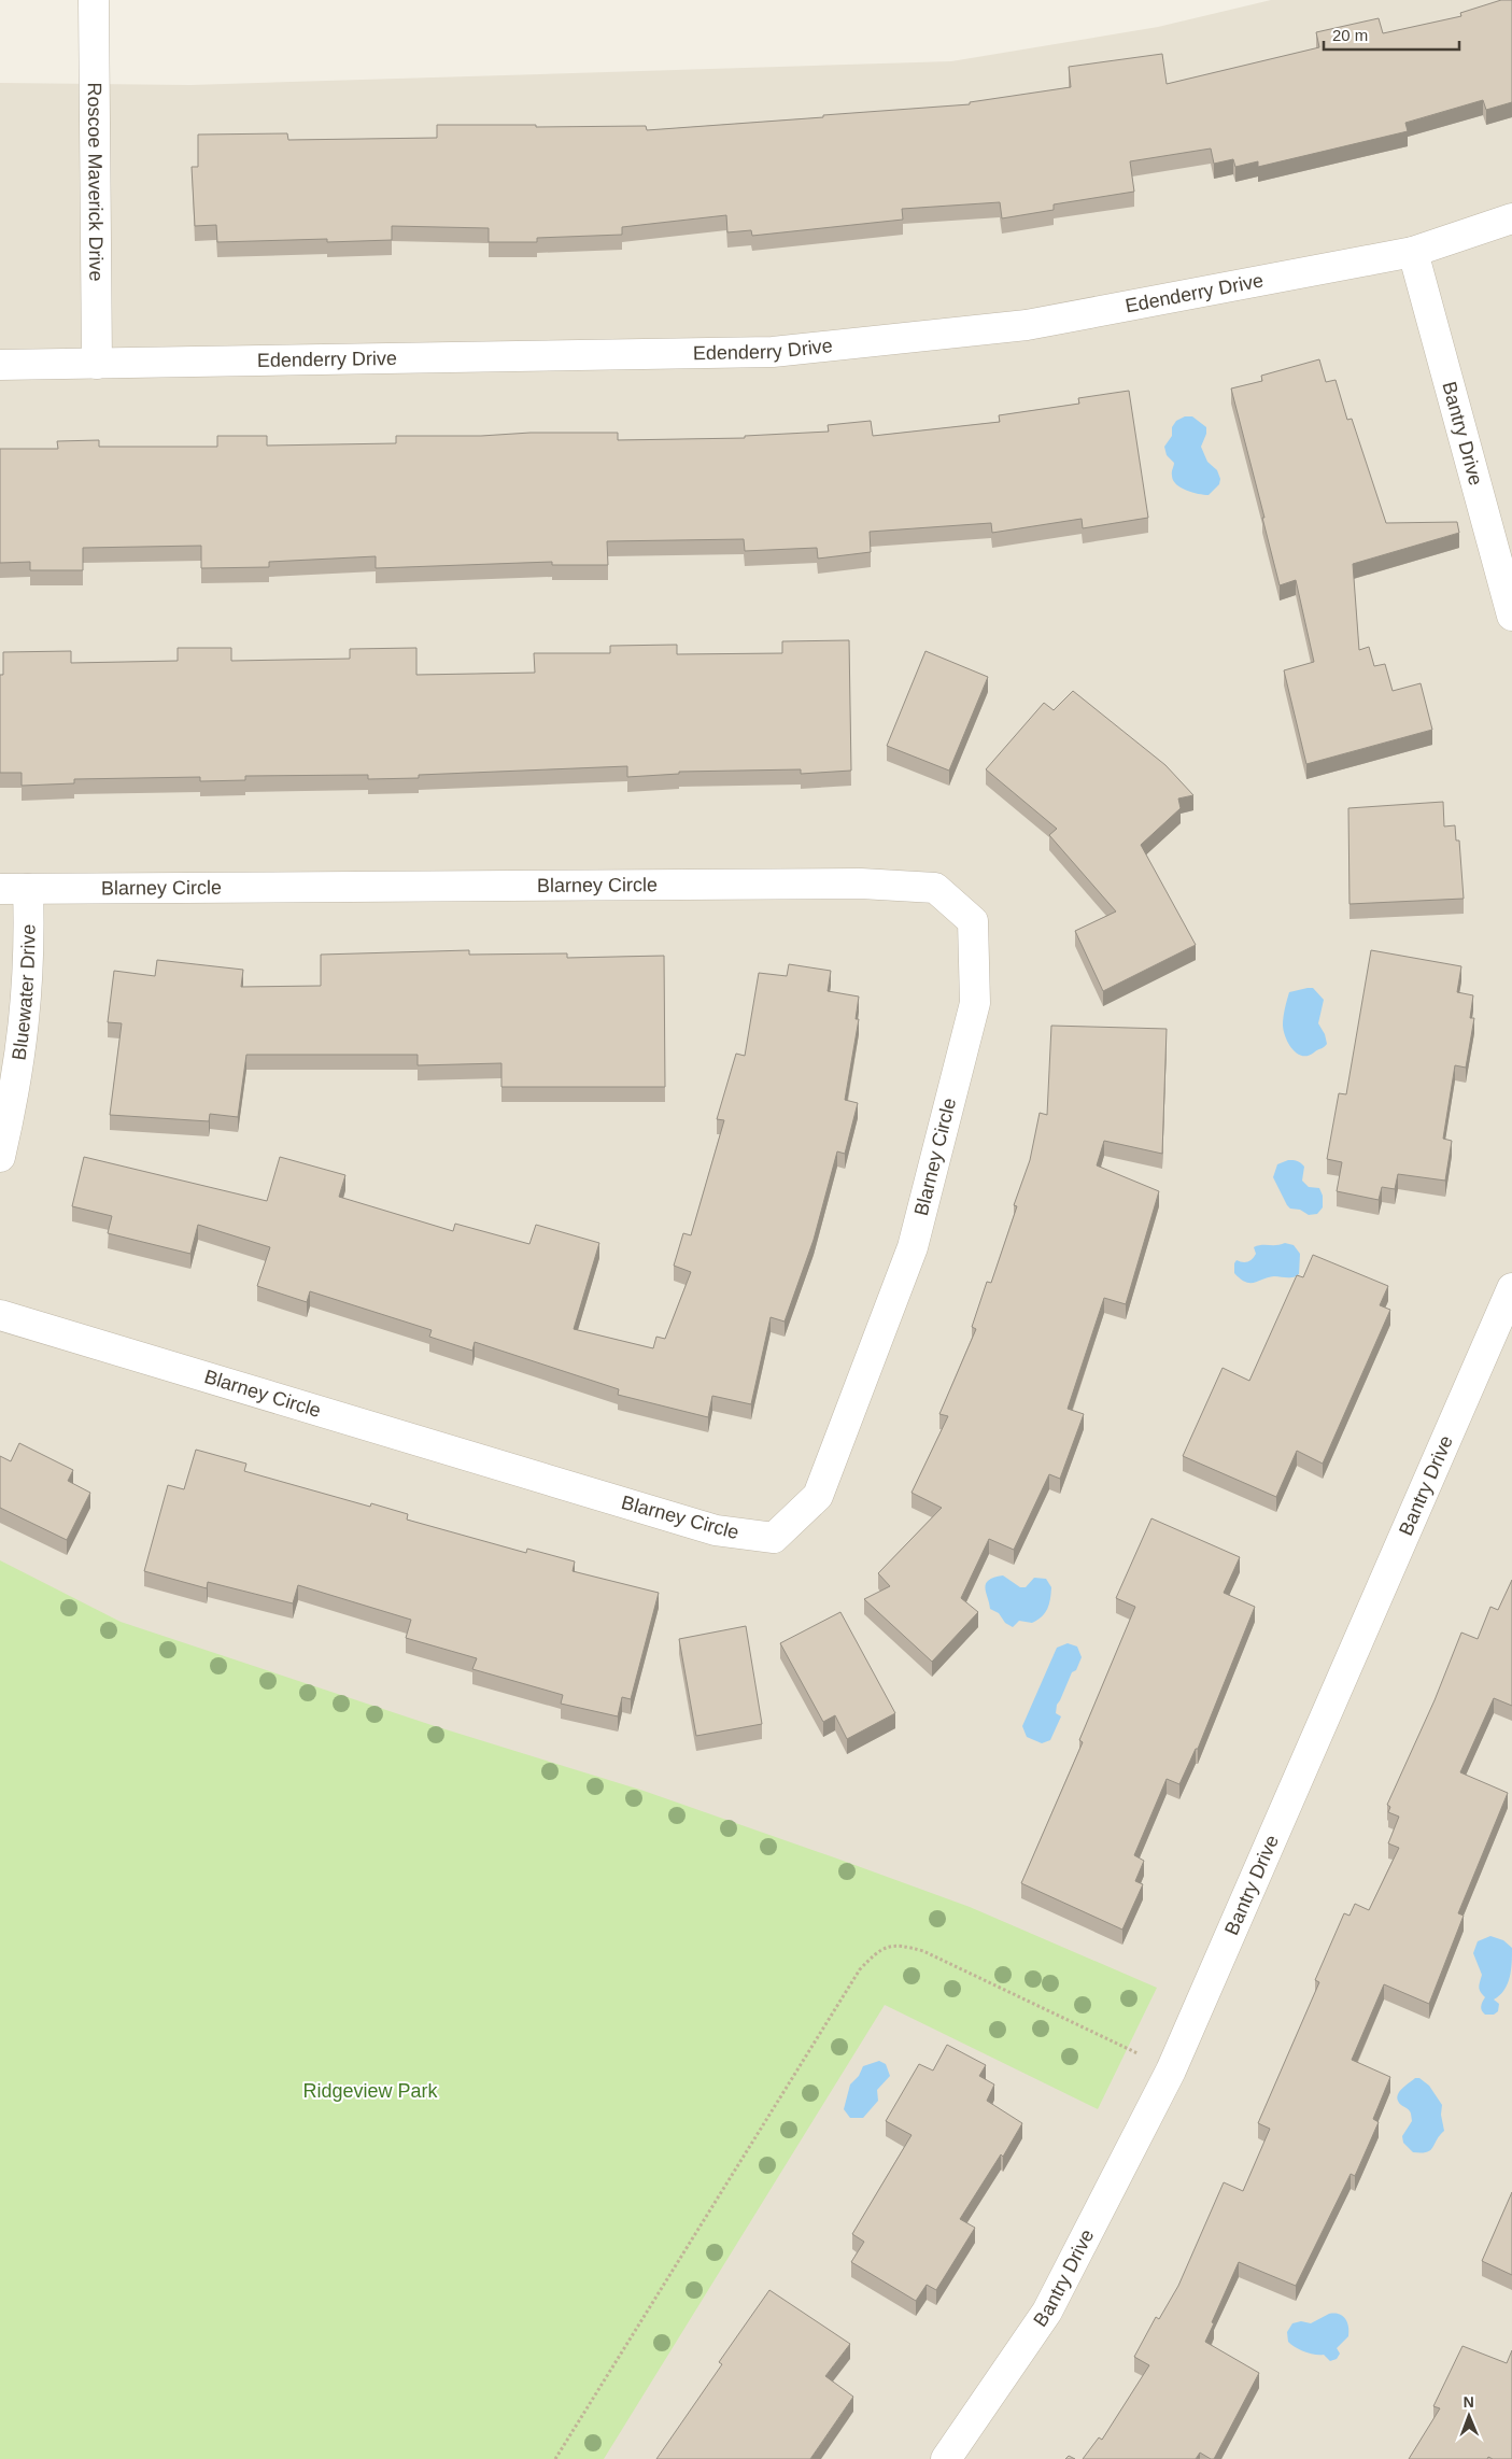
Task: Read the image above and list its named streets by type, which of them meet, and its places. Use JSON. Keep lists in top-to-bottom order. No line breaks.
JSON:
{"streets":{"street":["Roscoe Maverick Drive","Edenderry Drive","Bantry Drive","Blarney Circle","Bluewater Drive"]},"crossings":[["Roscoe Maverick Drive","Edenderry Drive"],["Edenderry Drive","Bantry Drive"],["Blarney Circle","Bluewater Drive"]],"parks":["Ridgeview Park"],"scale_bar":"20 m","north":"top"}
